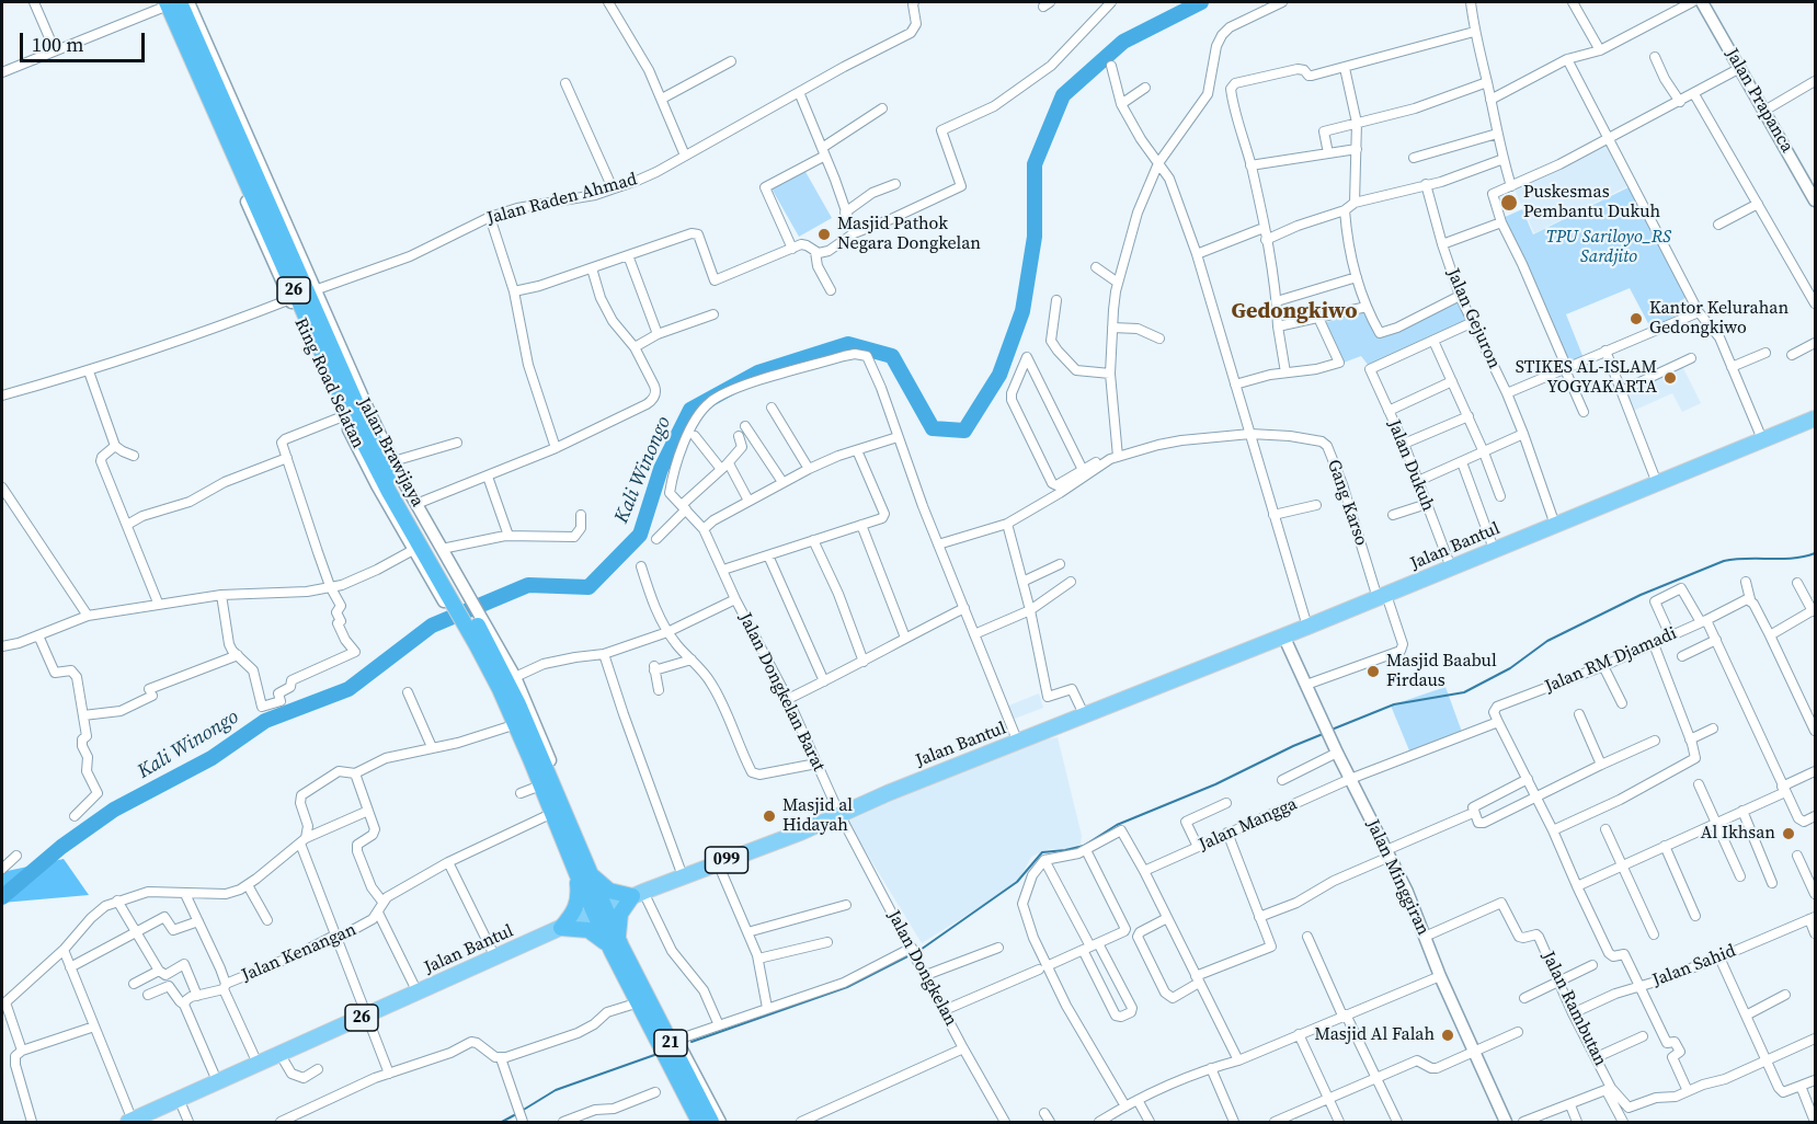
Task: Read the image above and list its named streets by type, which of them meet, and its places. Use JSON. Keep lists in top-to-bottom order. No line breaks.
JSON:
{"streets":{"highway":["26","Jalan Brawijaya","21"],"main road":["Jalan Bantul","099"],"street":["Jalan Prapanca","Jalan Raden Ahmad","Jalan Gejuron","Ring Road Selatan","Jalan Dukuh","Gang Karso","Jalan RM Djamadi","Jalan Dongkelan Barat","Jalan Mangga","Jalan Minggiran","Jalan Kenangan","Jalan Sahid","Jalan Dongkelan","Jalan Rambutan"]},"crossings":[["Jalan Raden Ahmad","Ring Road Selatan"],["Jalan Gejuron","Jalan Bantul"],["Ring Road Selatan","Jalan Brawijaya"],["Jalan Brawijaya","Jalan Bantul"],["Jalan Brawijaya","21"],["Jalan Dukuh","Jalan Bantul"],["Gang Karso","Jalan Bantul"],["Jalan Bantul","Jalan Dongkelan Barat"],["Jalan Bantul","Jalan Minggiran"],["Jalan Bantul","Jalan Dongkelan"],["Jalan Bantul","21"],["Jalan Dongkelan Barat","Jalan Dongkelan"],["Jalan Mangga","Jalan Minggiran"],["Jalan Minggiran","Jalan Rambutan"],["Jalan Sahid","Jalan Rambutan"]],"districts":["Gedongkiwo"],"water":["Kali Winongo"],"parks":["TPU Sariloyo_RS Sardjito"],"places":["Puskesmas Pembantu Dukuh","Masjid Pathok Negara Dongkelan","Kantor Kelurahan Gedongkiwo","STIKES AL-ISLAM YOGYAKARTA","Masjid Baabul Firdaus","Masjid al Hidayah","Al Ikhsan","Masjid Al Falah"],"scale_bar":"100 m"}
